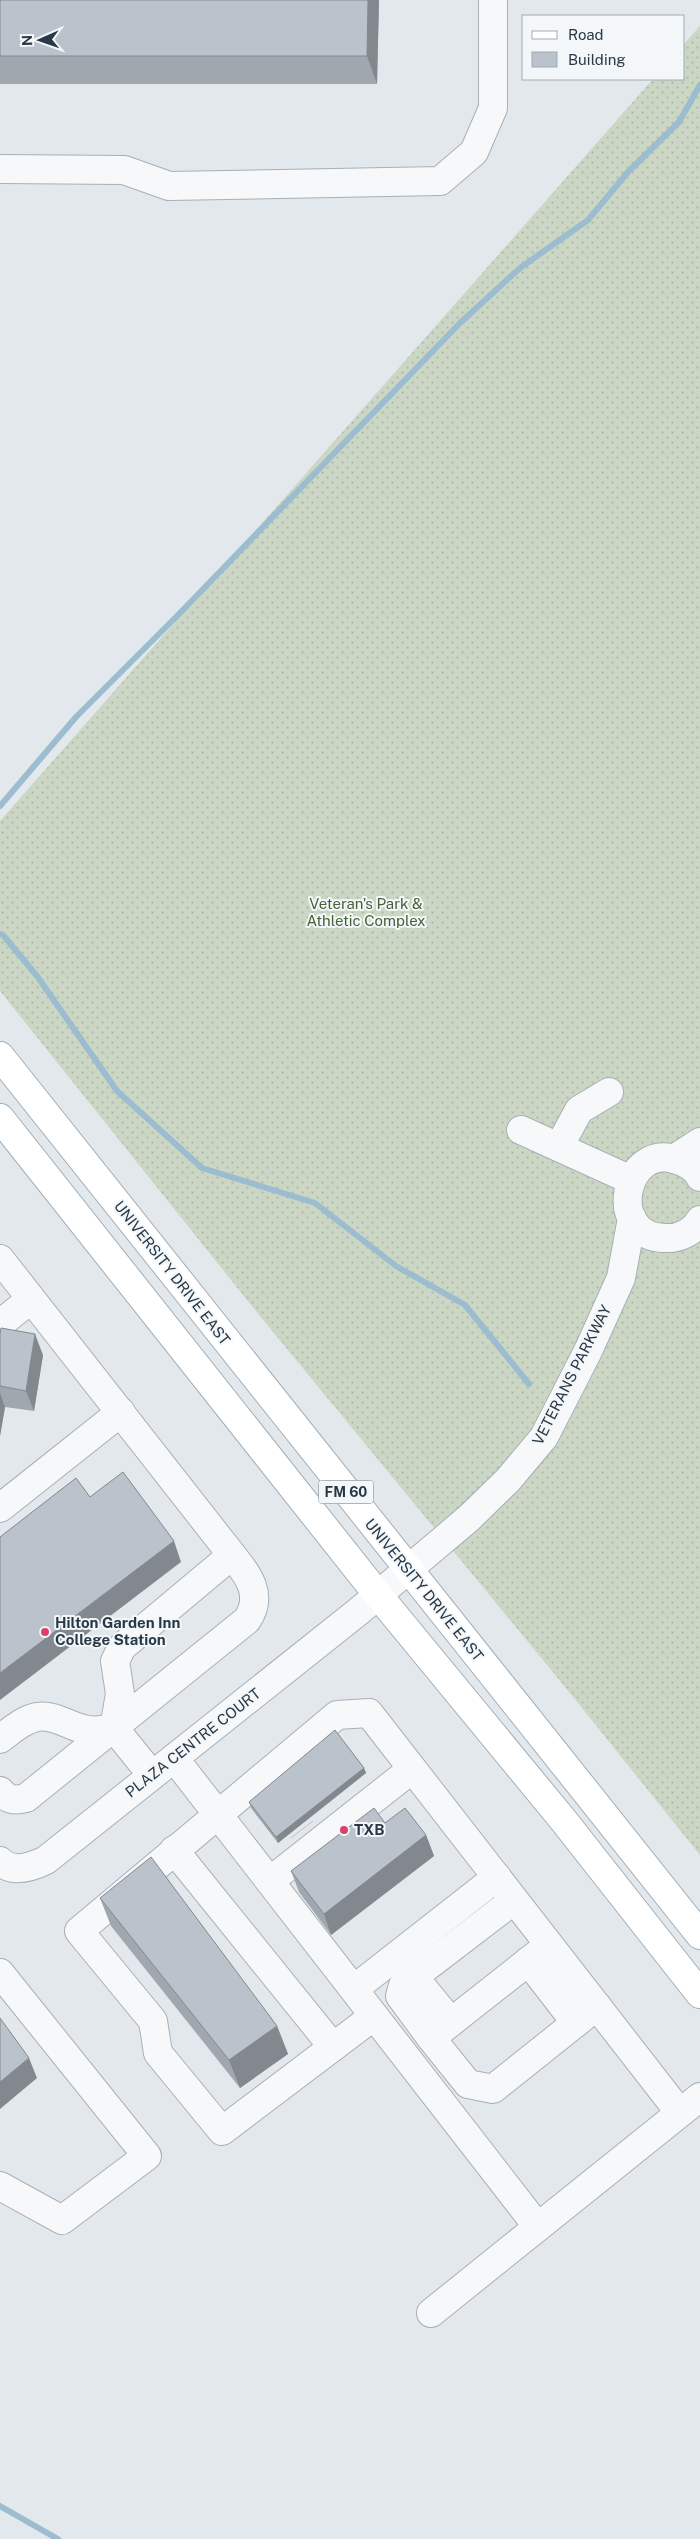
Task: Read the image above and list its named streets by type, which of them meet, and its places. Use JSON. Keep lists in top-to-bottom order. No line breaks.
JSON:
{"streets":{"main road":["UNIVERSITY DRIVE EAST","FM 60"],"street":["VETERANS PARKWAY","PLAZA CENTRE COURT"]},"crossings":[["UNIVERSITY DRIVE EAST","VETERANS PARKWAY"],["VETERANS PARKWAY","FM 60"],["VETERANS PARKWAY","PLAZA CENTRE COURT"],["FM 60","PLAZA CENTRE COURT"]],"parks":["Veteran's Park & Athletic Complex"],"places":["Hilton Garden Inn College Station","TXB"],"legend":["Road","Building"],"north":"left"}
